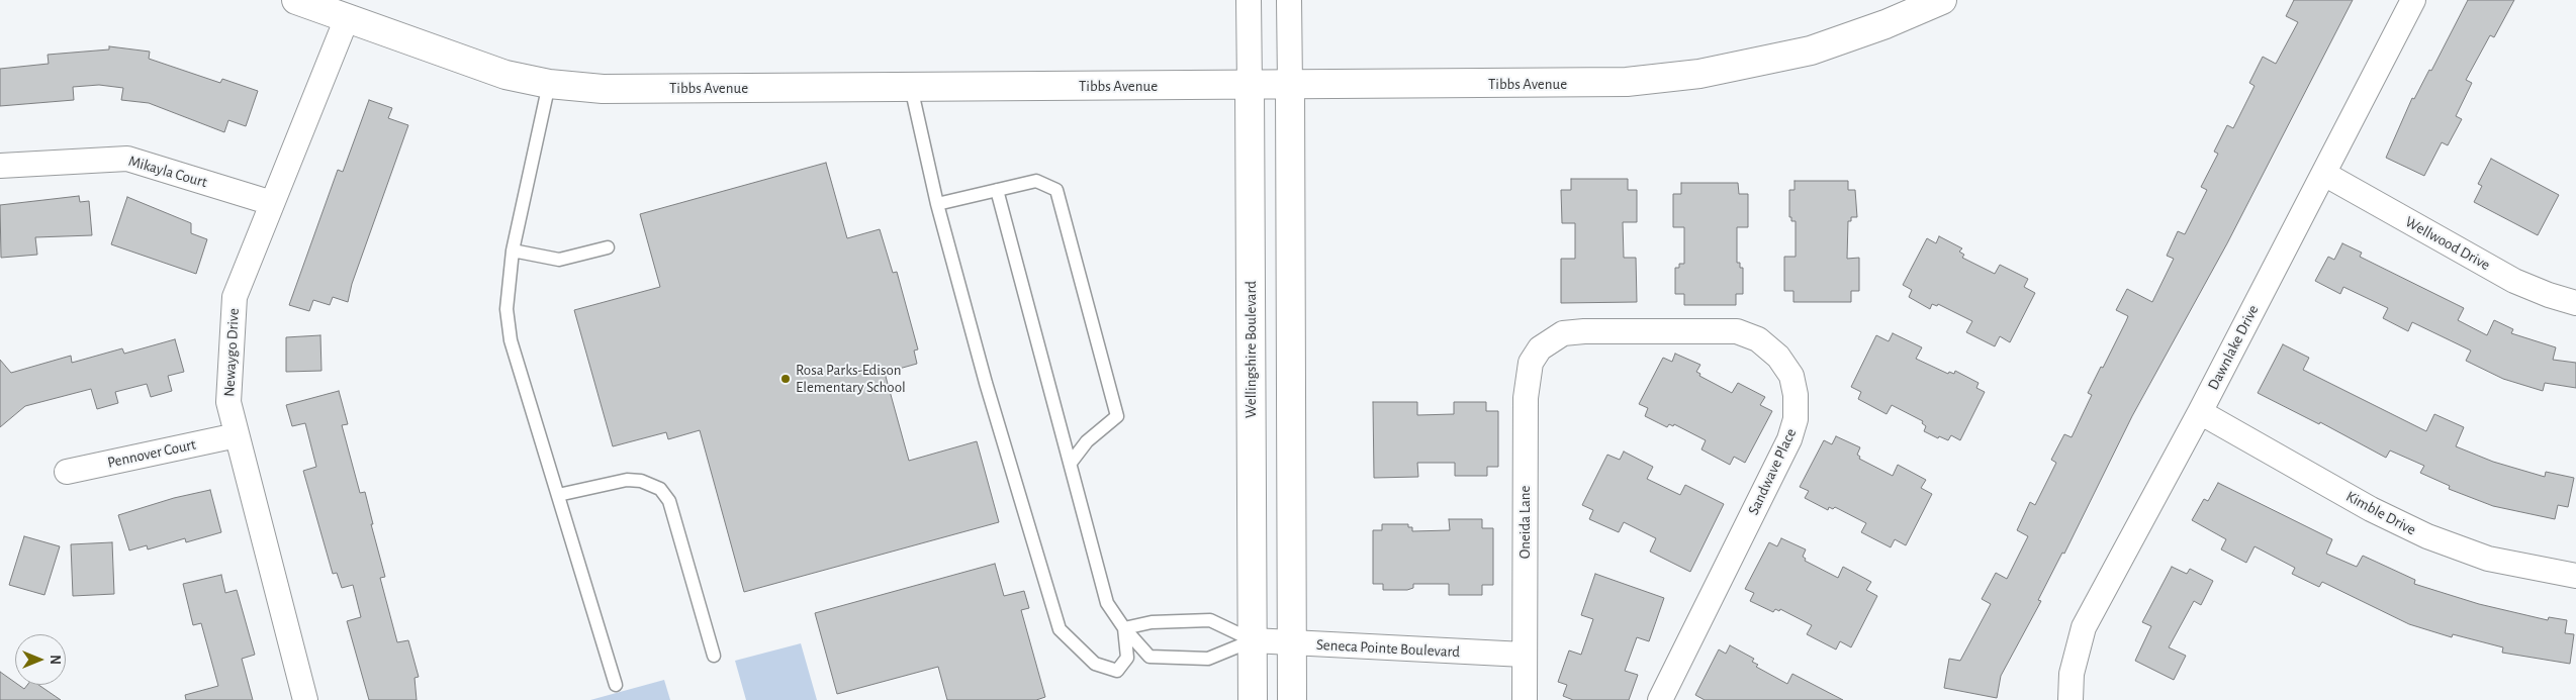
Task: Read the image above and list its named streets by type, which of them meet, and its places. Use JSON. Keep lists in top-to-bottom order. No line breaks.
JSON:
{"streets":{"street":["Tibbs Avenue","Mikayla Court","Wellwood Drive","Dawnlake Drive","Wellingshire Boulevard","Newaygo Drive","Pennover Court","Sandwave Place","Kimble Drive","Oneida Lane","Seneca Pointe Boulevard"]},"crossings":[["Tibbs Avenue","Wellingshire Boulevard"],["Tibbs Avenue","Newaygo Drive"],["Mikayla Court","Newaygo Drive"],["Wellwood Drive","Dawnlake Drive"],["Dawnlake Drive","Kimble Drive"],["Wellingshire Boulevard","Seneca Pointe Boulevard"],["Newaygo Drive","Pennover Court"],["Sandwave Place","Oneida Lane"],["Oneida Lane","Seneca Pointe Boulevard"]],"places":["Rosa Parks-Edison Elementary School"],"north":"right"}
